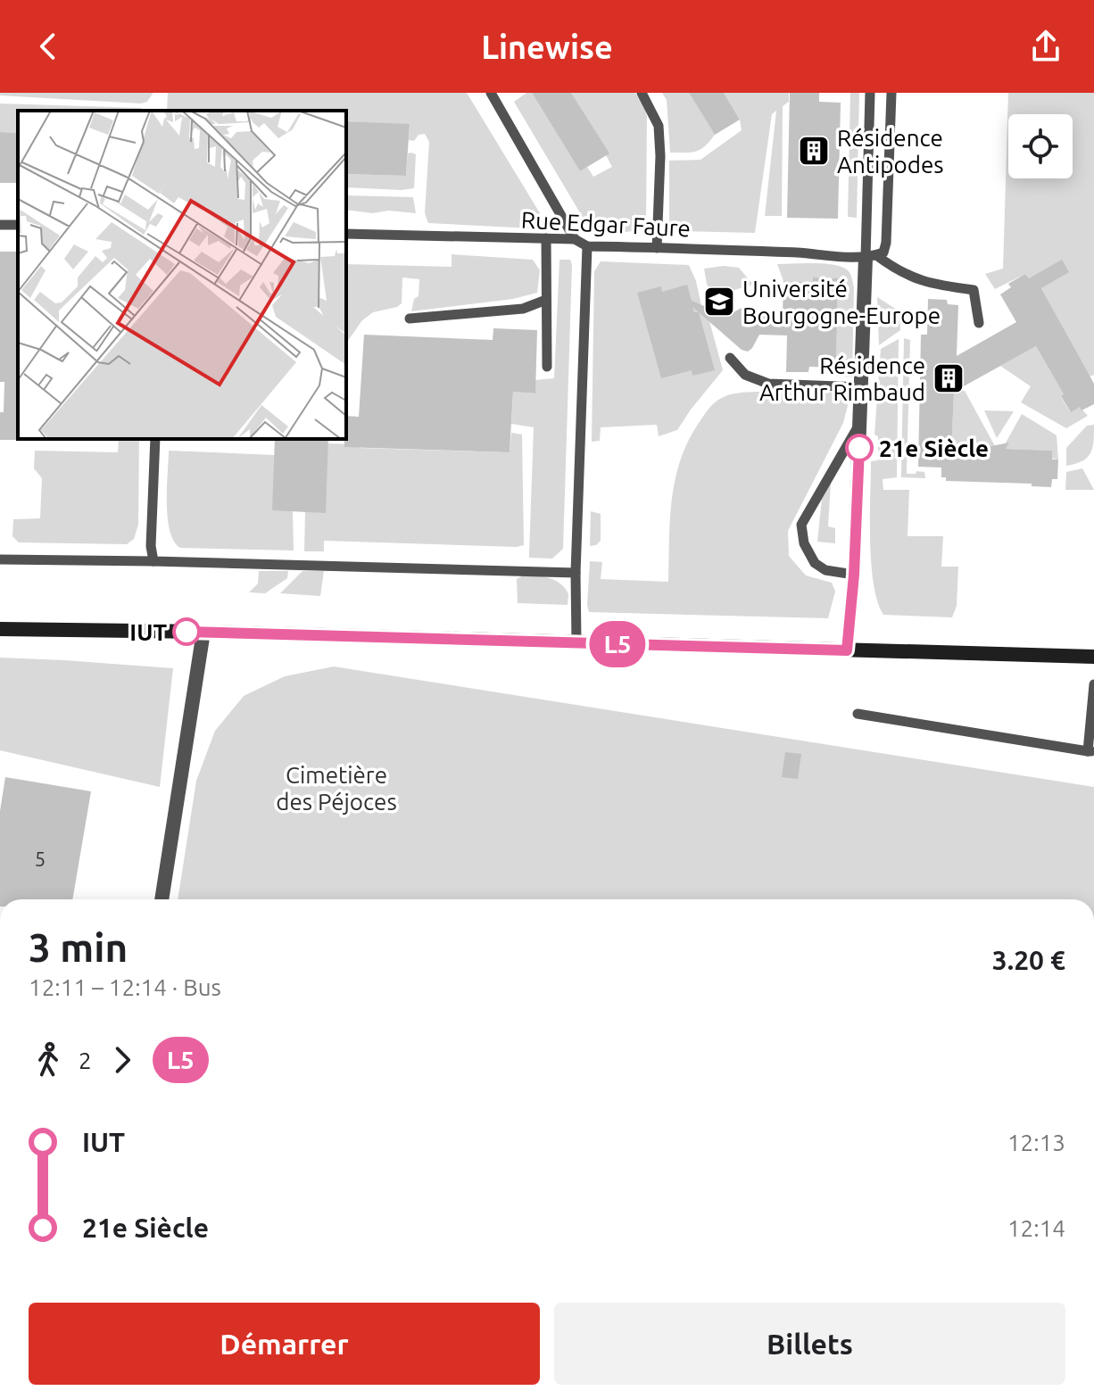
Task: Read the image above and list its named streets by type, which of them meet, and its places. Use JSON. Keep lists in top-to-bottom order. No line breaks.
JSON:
{"streets":{"lane":["Rue Edgar Faure"]},"parks":["Cimetière des Péjoces"],"places":{"building":["Résidence Antipodes","Résidence Arthur Rimbaud"],"school or university":["Université Bourgogne-Europe"],"other":["21e Siècle","IUT"]},"lines":["bus line L5"],"house_numbers":["5"],"page":{"header":"Linewise","on_map":"L5","heading":["3 min","12:11 – 12:14 · Bus","3.20 €"],"legs":["2","L5"],"list":[{"name":"IUT","value":"12:13"},{"name":"21e Siècle","value":"12:14"}],"buttons":["Démarrer","Billets"]}}
